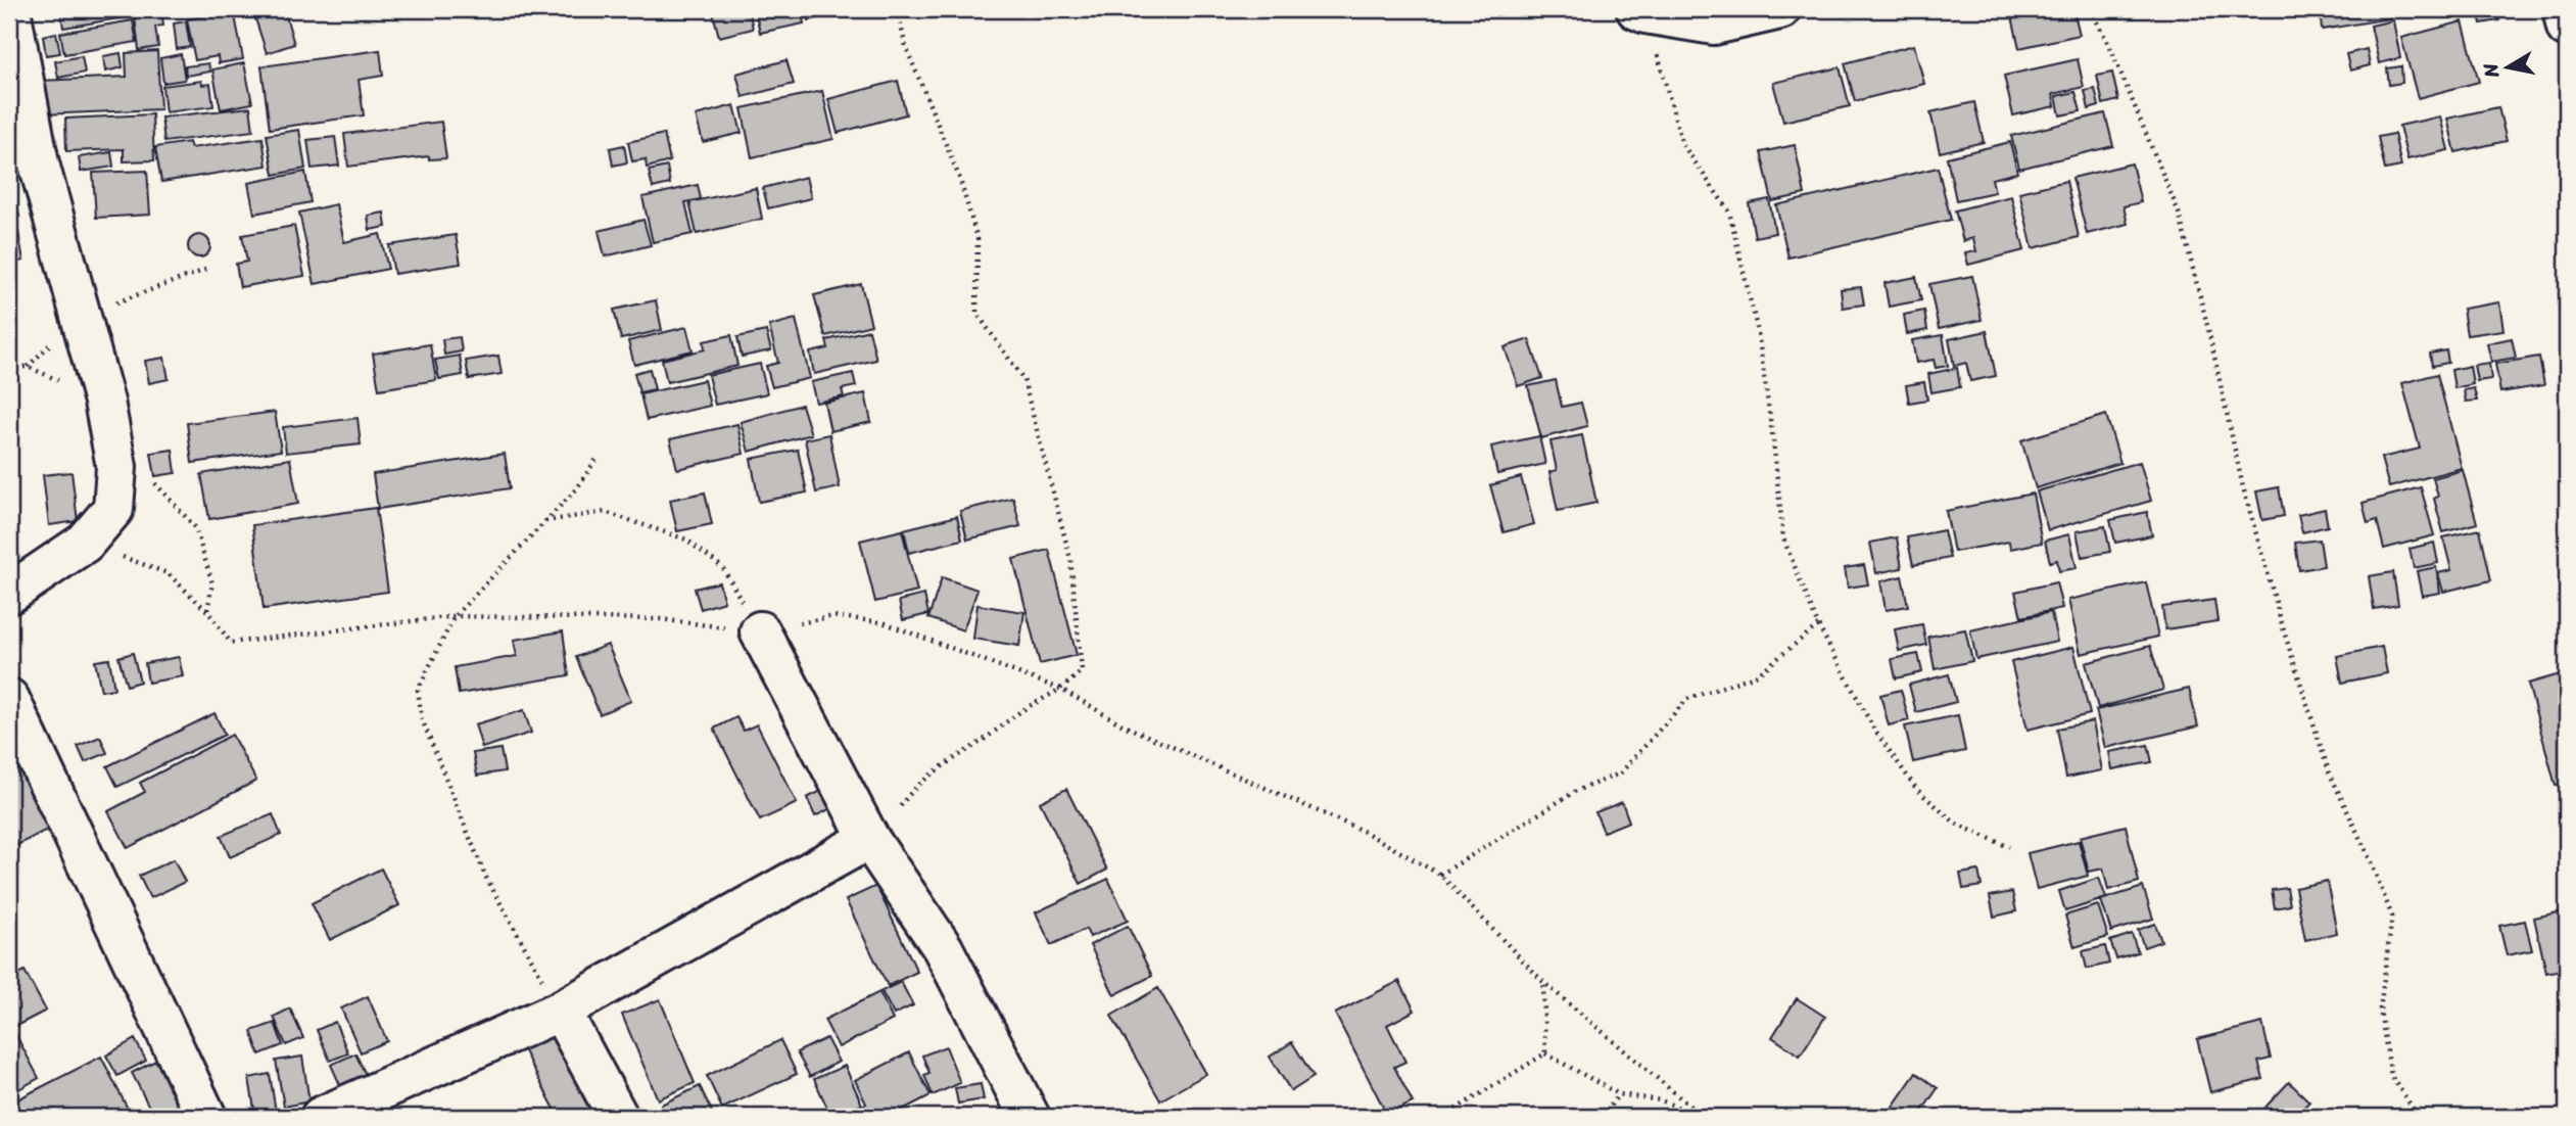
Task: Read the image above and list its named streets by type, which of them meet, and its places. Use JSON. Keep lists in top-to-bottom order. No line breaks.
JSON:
{"north":"left"}
